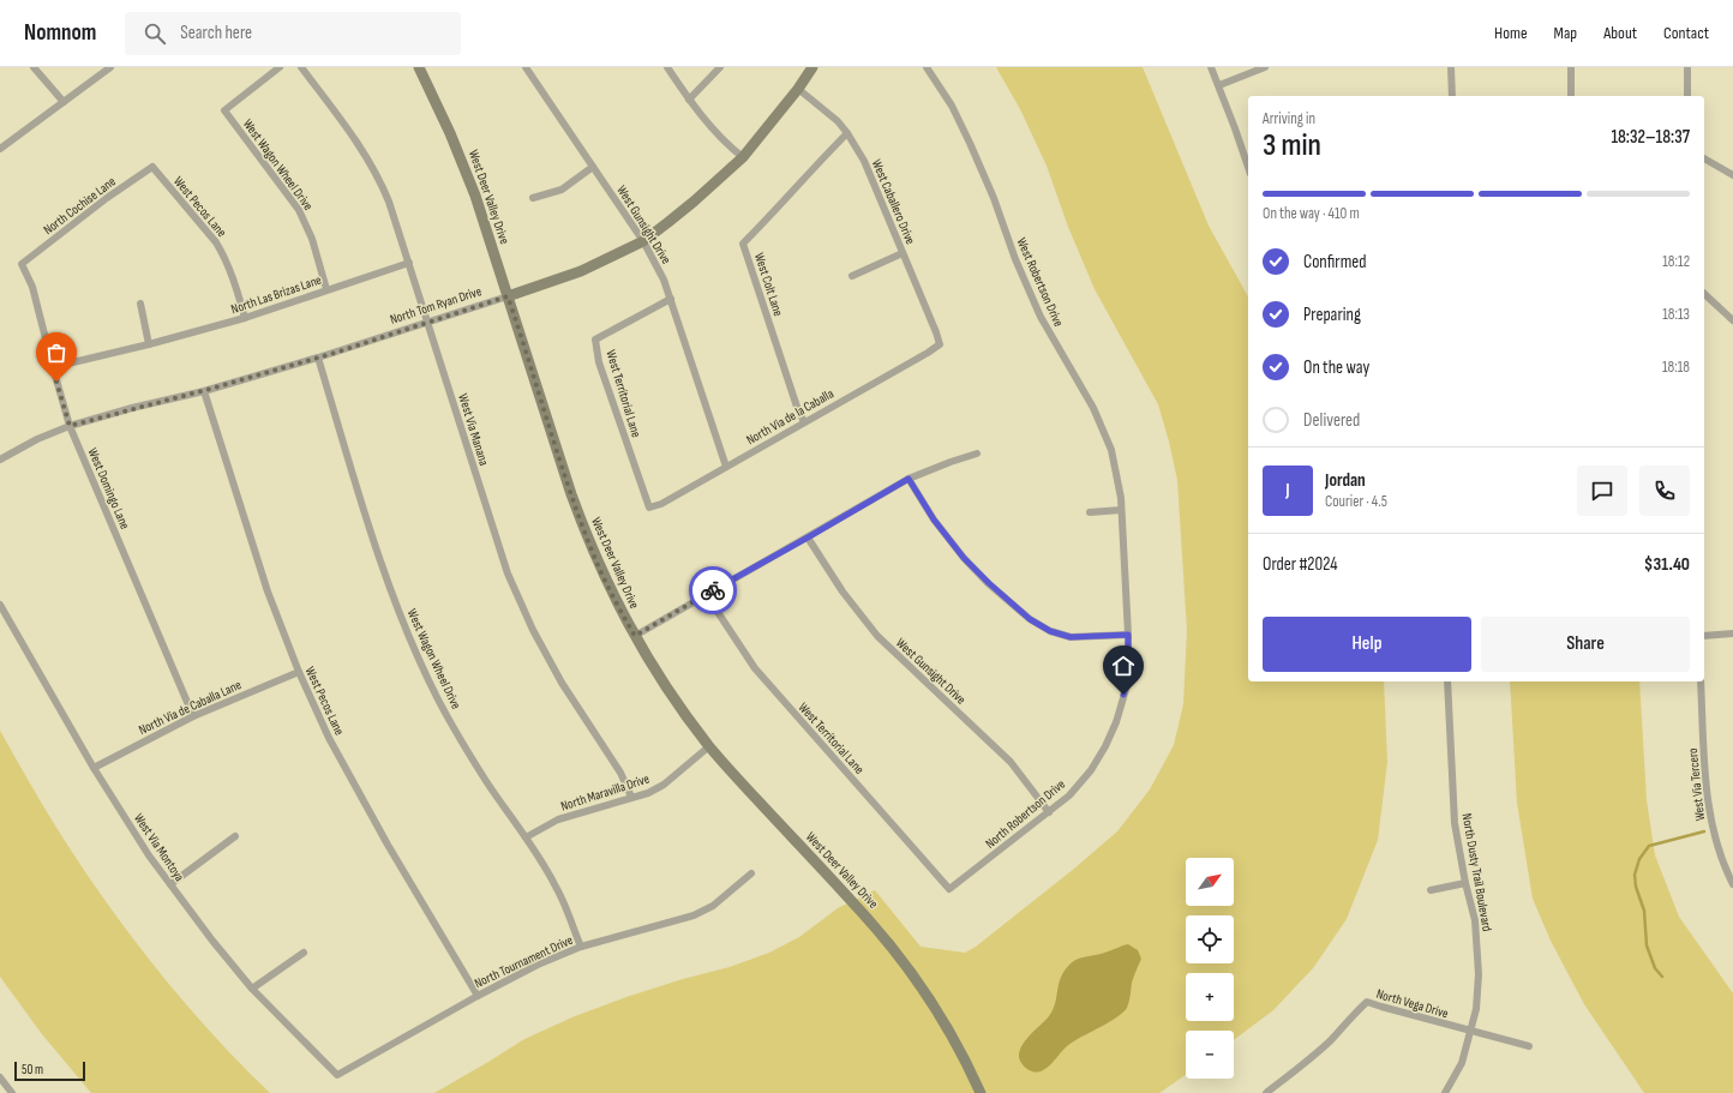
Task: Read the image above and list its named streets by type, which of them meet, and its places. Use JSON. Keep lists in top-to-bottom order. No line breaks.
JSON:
{"streets":{"street":["West Wagon Wheel Drive","West Deer Valley Drive","West Caballero Drive","North Cochise Lane","West Pecos Lane","West Gunsight Drive","West Robertson Drive","West Colt Lane","North Las Brizas Lane","North Tom Ryan Drive","West Territorial Lane","North Via de la Caballa","West Via Manana","West Domingo Lane","North Via de Caballa Lane","West Via Tercero","North Maravilla Drive","North Robertson Drive","West Via Montoya","North Dusty Trail Boulevard","North Tournament Drive","North Vega Drive"]},"crossings":[["West Wagon Wheel Drive","North Las Brizas Lane"],["West Wagon Wheel Drive","North Tom Ryan Drive"],["West Wagon Wheel Drive","North Maravilla Drive"],["West Wagon Wheel Drive","North Tournament Drive"],["West Deer Valley Drive","North Tom Ryan Drive"],["West Deer Valley Drive","North Maravilla Drive"],["West Caballero Drive","West Colt Lane"],["West Caballero Drive","North Tom Ryan Drive"],["West Caballero Drive","North Via de la Caballa"],["North Cochise Lane","West Pecos Lane"],["North Cochise Lane","West Domingo Lane"],["West Pecos Lane","North Las Brizas Lane"],["West Pecos Lane","North Tom Ryan Drive"],["West Pecos Lane","North Via de Caballa Lane"],["West Pecos Lane","North Tournament Drive"],["West Gunsight Drive","North Tom Ryan Drive"],["West Gunsight Drive","West Territorial Lane"],["West Gunsight Drive","North Via de la Caballa"],["West Gunsight Drive","North Robertson Drive"],["West Robertson Drive","North Robertson Drive"],["West Colt Lane","North Via de la Caballa"],["North Las Brizas Lane","West Via Manana"],["North Las Brizas Lane","West Domingo Lane"],["North Tom Ryan Drive","West Via Manana"],["North Tom Ryan Drive","West Domingo Lane"],["West Territorial Lane","North Via de la Caballa"],["West Territorial Lane","North Robertson Drive"],["West Via Manana","North Maravilla Drive"],["West Domingo Lane","North Via de Caballa Lane"],["North Via de Caballa Lane","West Via Montoya"],["West Via Montoya","North Tournament Drive"],["North Dusty Trail Boulevard","North Vega Drive"]],"scale_bar":"50 m","north":"top right","page":{"header":"Nomnom","search":"Search here","nav":["Home","Map","About","Contact"],"heading":["3 min","Arriving in","18:32–18:37"],"panel":["Jordan","Courier · 4.5","Order #2024","$31.40"],"bar":"On the way · 410 m","list":[["Confirmed","18:12"],["Preparing","18:13"],["On the way","18:18"],"Delivered"],"round":"J","buttons":["Help","Share"],"map_buttons":["+","−"],"scale":"50 m"}}
